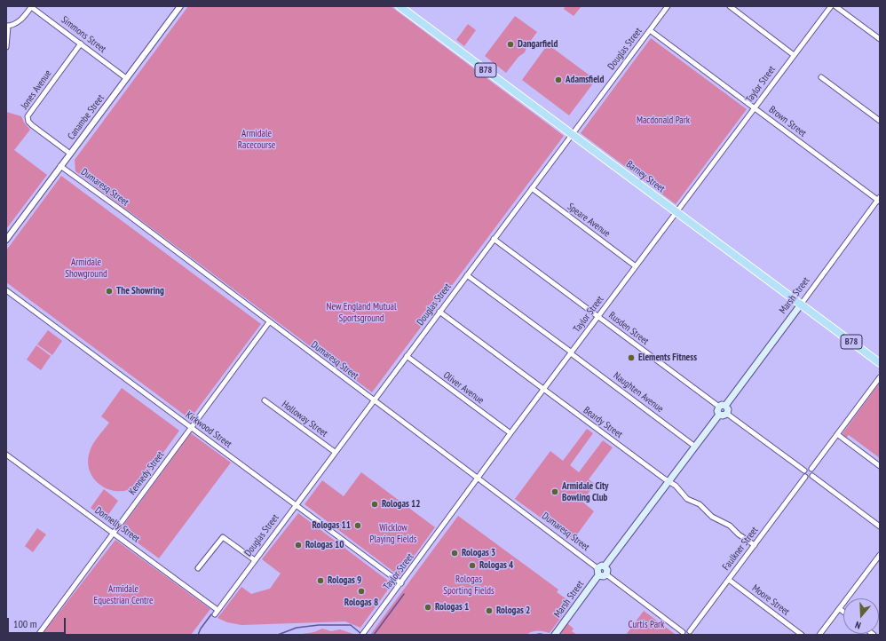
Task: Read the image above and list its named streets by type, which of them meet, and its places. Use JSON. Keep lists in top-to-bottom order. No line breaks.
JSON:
{"streets":{"main road":["B78","Barney Street","Marsh Street"],"street":["Simmons Street","Douglas Street","Taylor Street","Jones Avenue","Canambe Street","Brown Street","Dumaresq Street","Speare Avenue","Rusden Street","Oliver Avenue","Naughten Avenue","Holloway Street","Beardy Street","Kirkwood Street","Kennedy Street","Donnelly Street","Faulkner Street","Moore Street"]},"crossings":[["Simmons Street","Jones Avenue"],["Simmons Street","Canambe Street"],["Douglas Street","Brown Street"],["Douglas Street","Barney Street"],["Douglas Street","Dumaresq Street"],["Douglas Street","Speare Avenue"],["Douglas Street","Rusden Street"],["Douglas Street","Oliver Avenue"],["Douglas Street","Naughten Avenue"],["Douglas Street","Holloway Street"],["Douglas Street","Beardy Street"],["Douglas Street","Kirkwood Street"],["Douglas Street","Donnelly Street"],["Taylor Street","Brown Street"],["Taylor Street","Barney Street"],["Taylor Street","Dumaresq Street"],["Taylor Street","Speare Avenue"],["Taylor Street","Rusden Street"],["Taylor Street","Oliver Avenue"],["Taylor Street","Naughten Avenue"],["Taylor Street","Beardy Street"],["Taylor Street","Kirkwood Street"],["Jones Avenue","Canambe Street"],["Canambe Street","Dumaresq Street"],["Brown Street","Marsh Street"],["Barney Street","Marsh Street"],["Dumaresq Street","Marsh Street"],["Dumaresq Street","Kennedy Street"],["Marsh Street","Rusden Street"],["Beardy Street","Faulkner Street"],["Kirkwood Street","Kennedy Street"],["Kennedy Street","Donnelly Street"],["Faulkner Street","Moore Street"]],"parks":["Macdonald Park","Armidale Racecourse","Armidale Showground","New England Mutual Sportsground","Wicklow Playing Fields","Rologas Sporting Fields","Armidale Equestrian Centre","Curtis Park"],"places":["Dangarfield","Adamsfield","The Showring","Elements Fitness","Armidale City Bowling Club","Rologas 12","Rologas 11","Rologas 10","Rologas 3","Rologas 4","Rologas 9","Rologas 8","Rologas 1","Rologas 2"],"scale_bar":"100 m","north":"bottom"}
